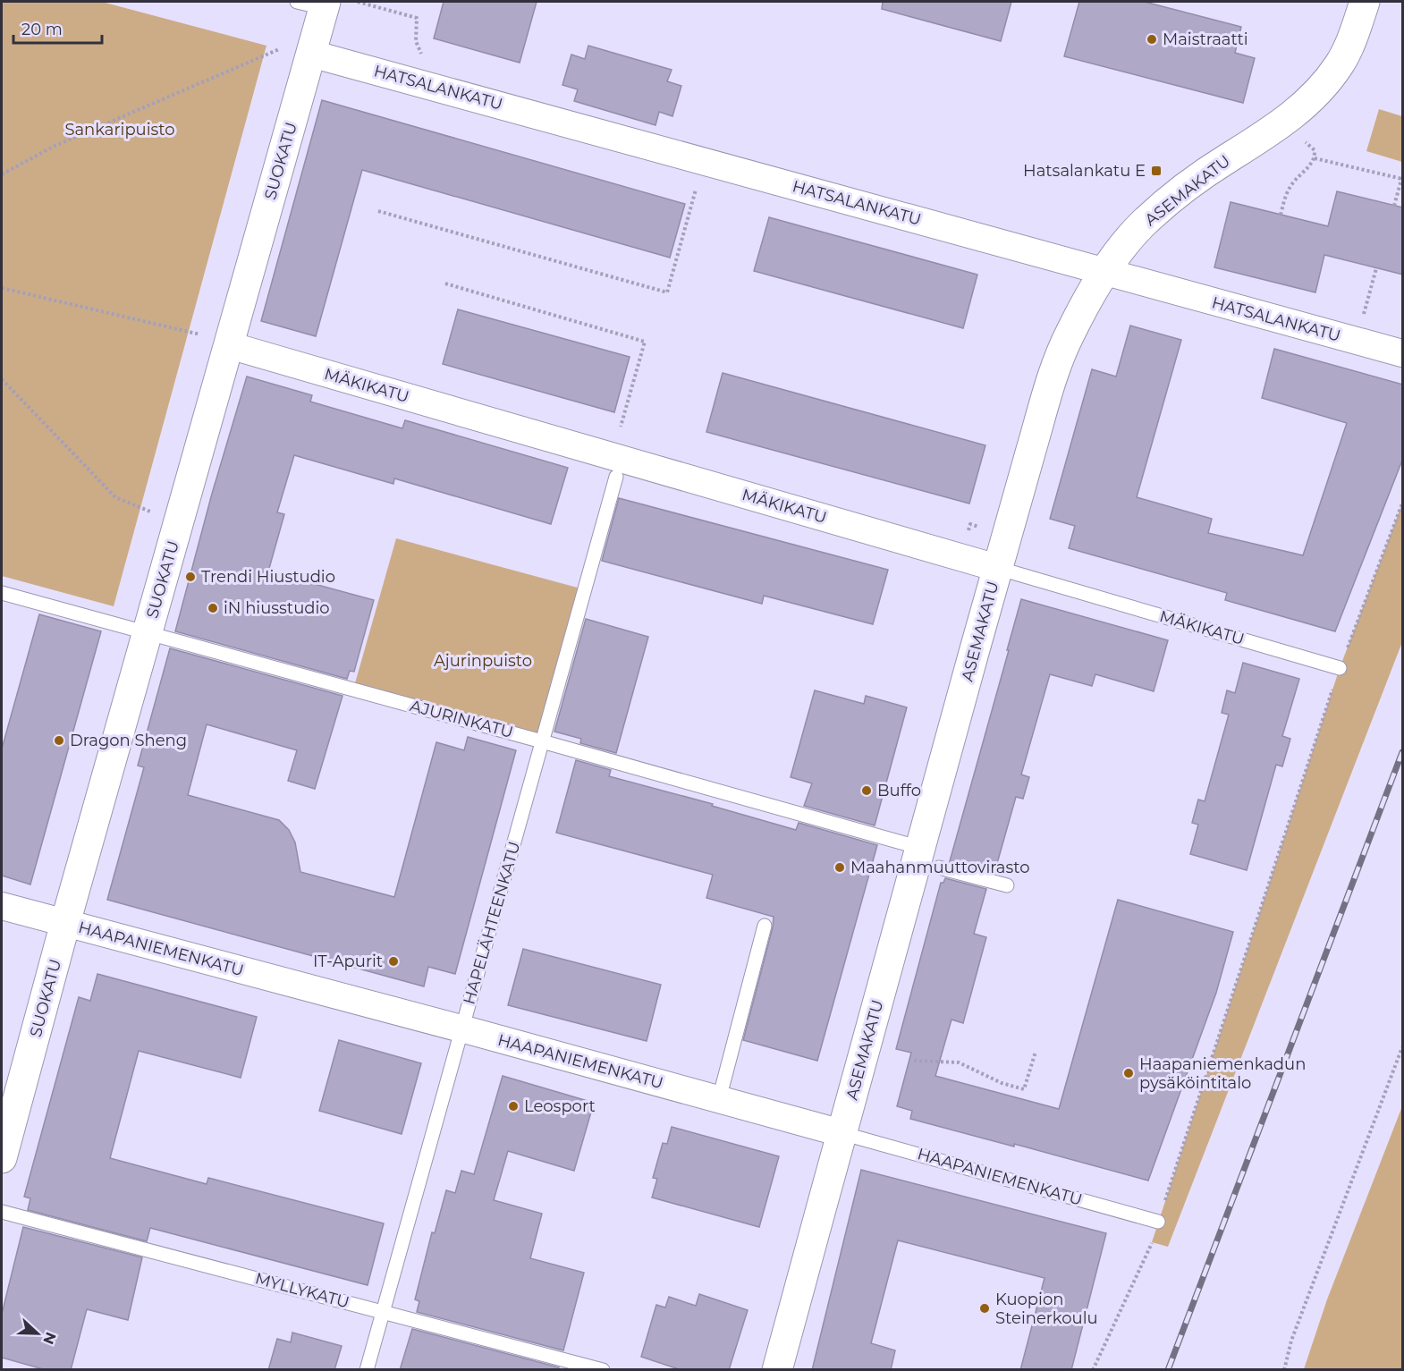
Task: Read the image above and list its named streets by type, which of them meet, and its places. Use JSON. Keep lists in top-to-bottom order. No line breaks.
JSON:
{"streets":{"main road":["SUOKATU","ASEMAKATU"],"street":["HATSALANKATU","MÄKIKATU","HAAPANIEMENKATU"],"lane":["AJURINKATU","HAPELÄHTEENKATU","MYLLYKATU"]},"crossings":[["HATSALANKATU","SUOKATU"],["HATSALANKATU","ASEMAKATU"],["SUOKATU","MÄKIKATU"],["SUOKATU","AJURINKATU"],["SUOKATU","HAAPANIEMENKATU"],["ASEMAKATU","MÄKIKATU"],["ASEMAKATU","AJURINKATU"],["ASEMAKATU","HAAPANIEMENKATU"],["AJURINKATU","HAPELÄHTEENKATU"],["HAPELÄHTEENKATU","HAAPANIEMENKATU"],["HAPELÄHTEENKATU","MYLLYKATU"]],"parks":["Sankaripuisto","Ajurinpuisto"],"places":{"other":["Maistraatti","Trendi Hiustudio","iN hiusstudio","Dragon Sheng","Buffo","Maahanmuuttovirasto","IT-Apurit","Haapaniemenkadun pysäköintitalo","Leosport","Kuopion Steinerkoulu"],"transit":["Hatsalankatu E"]},"scale_bar":"20 m","north":"right"}
